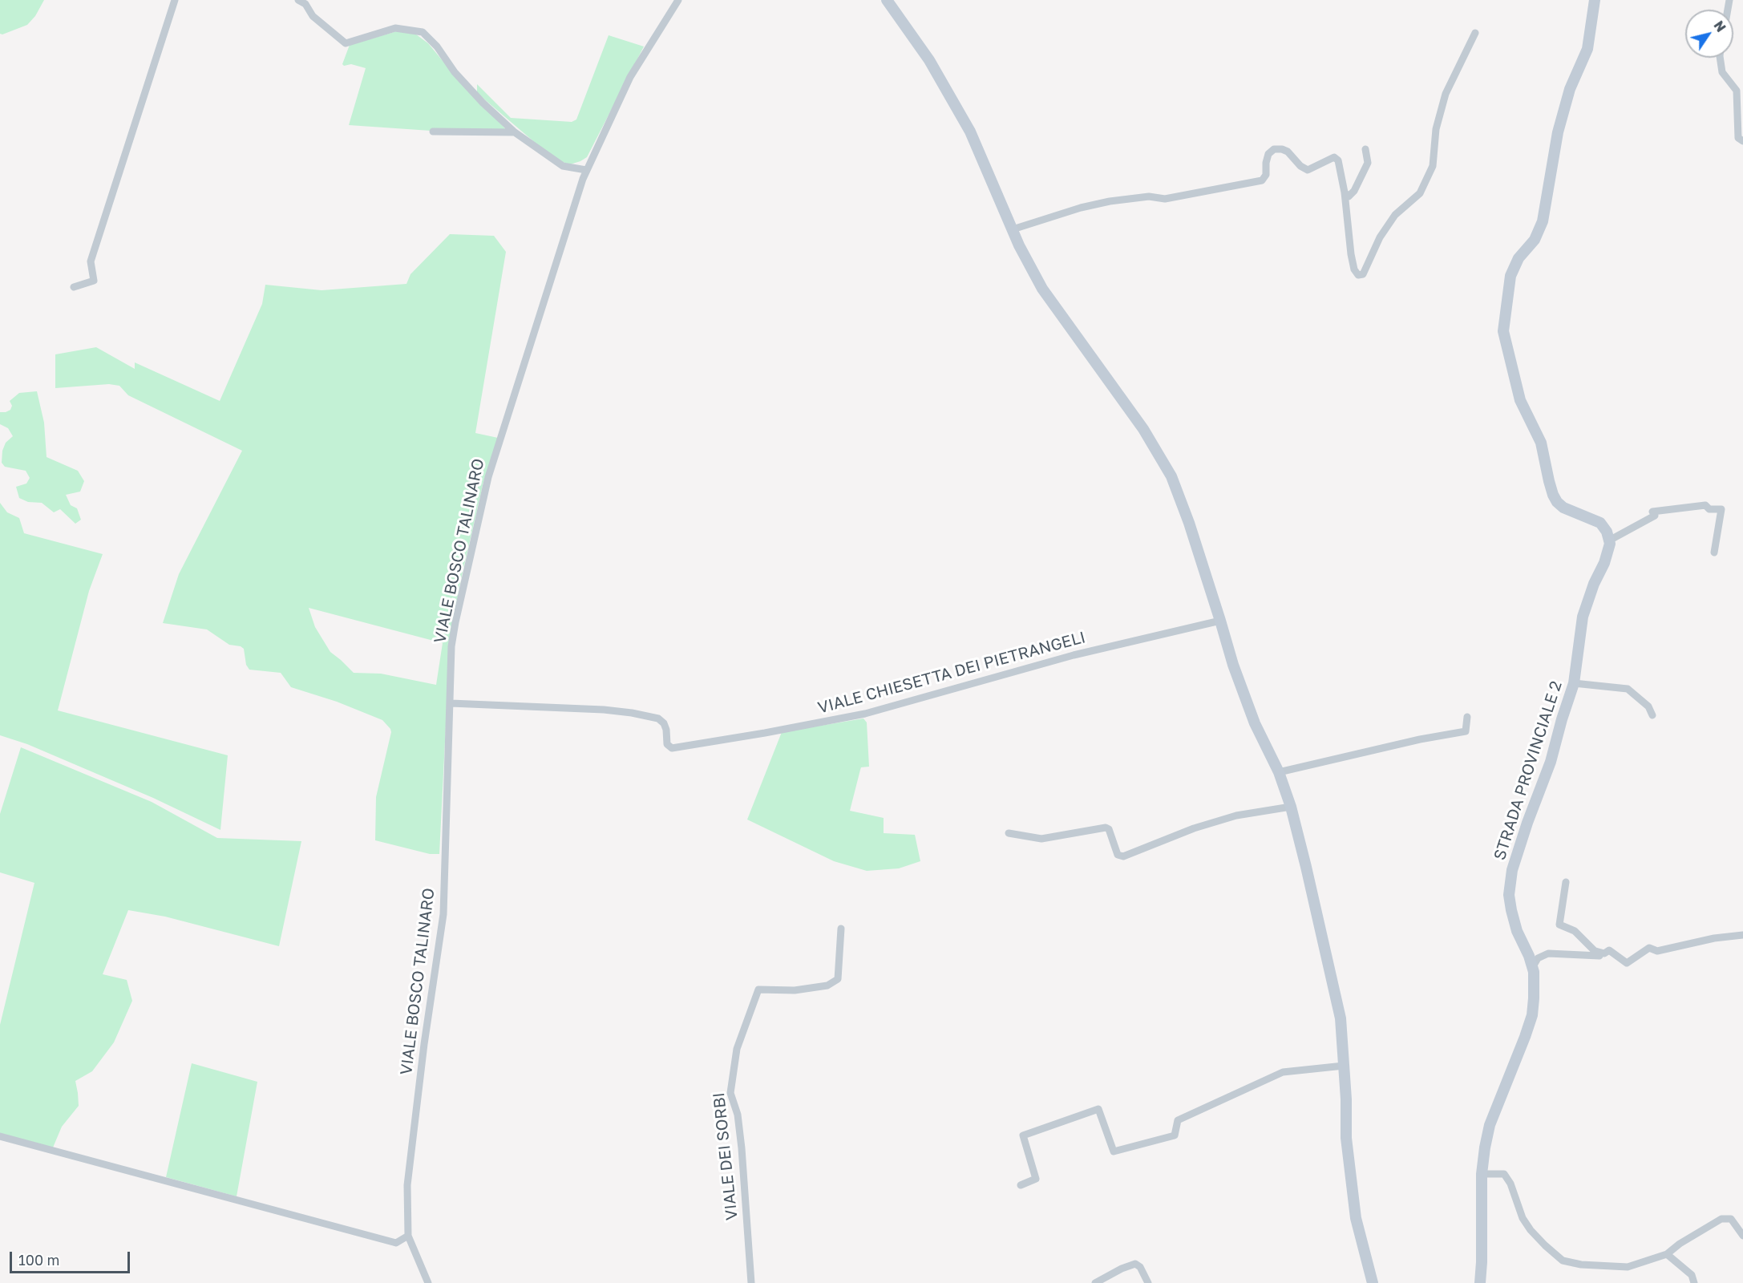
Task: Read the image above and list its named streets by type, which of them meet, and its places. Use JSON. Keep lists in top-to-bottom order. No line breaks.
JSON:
{"streets":{"main road":["STRADA PROVINCIALE 2"],"street":["VIALE BOSCO TALINARO","VIALE CHIESETTA DEI PIETRANGELI","VIALE DEI SORBI"]},"crossings":[["VIALE BOSCO TALINARO","VIALE CHIESETTA DEI PIETRANGELI"]],"scale_bar":"100 m","north":"top right"}
